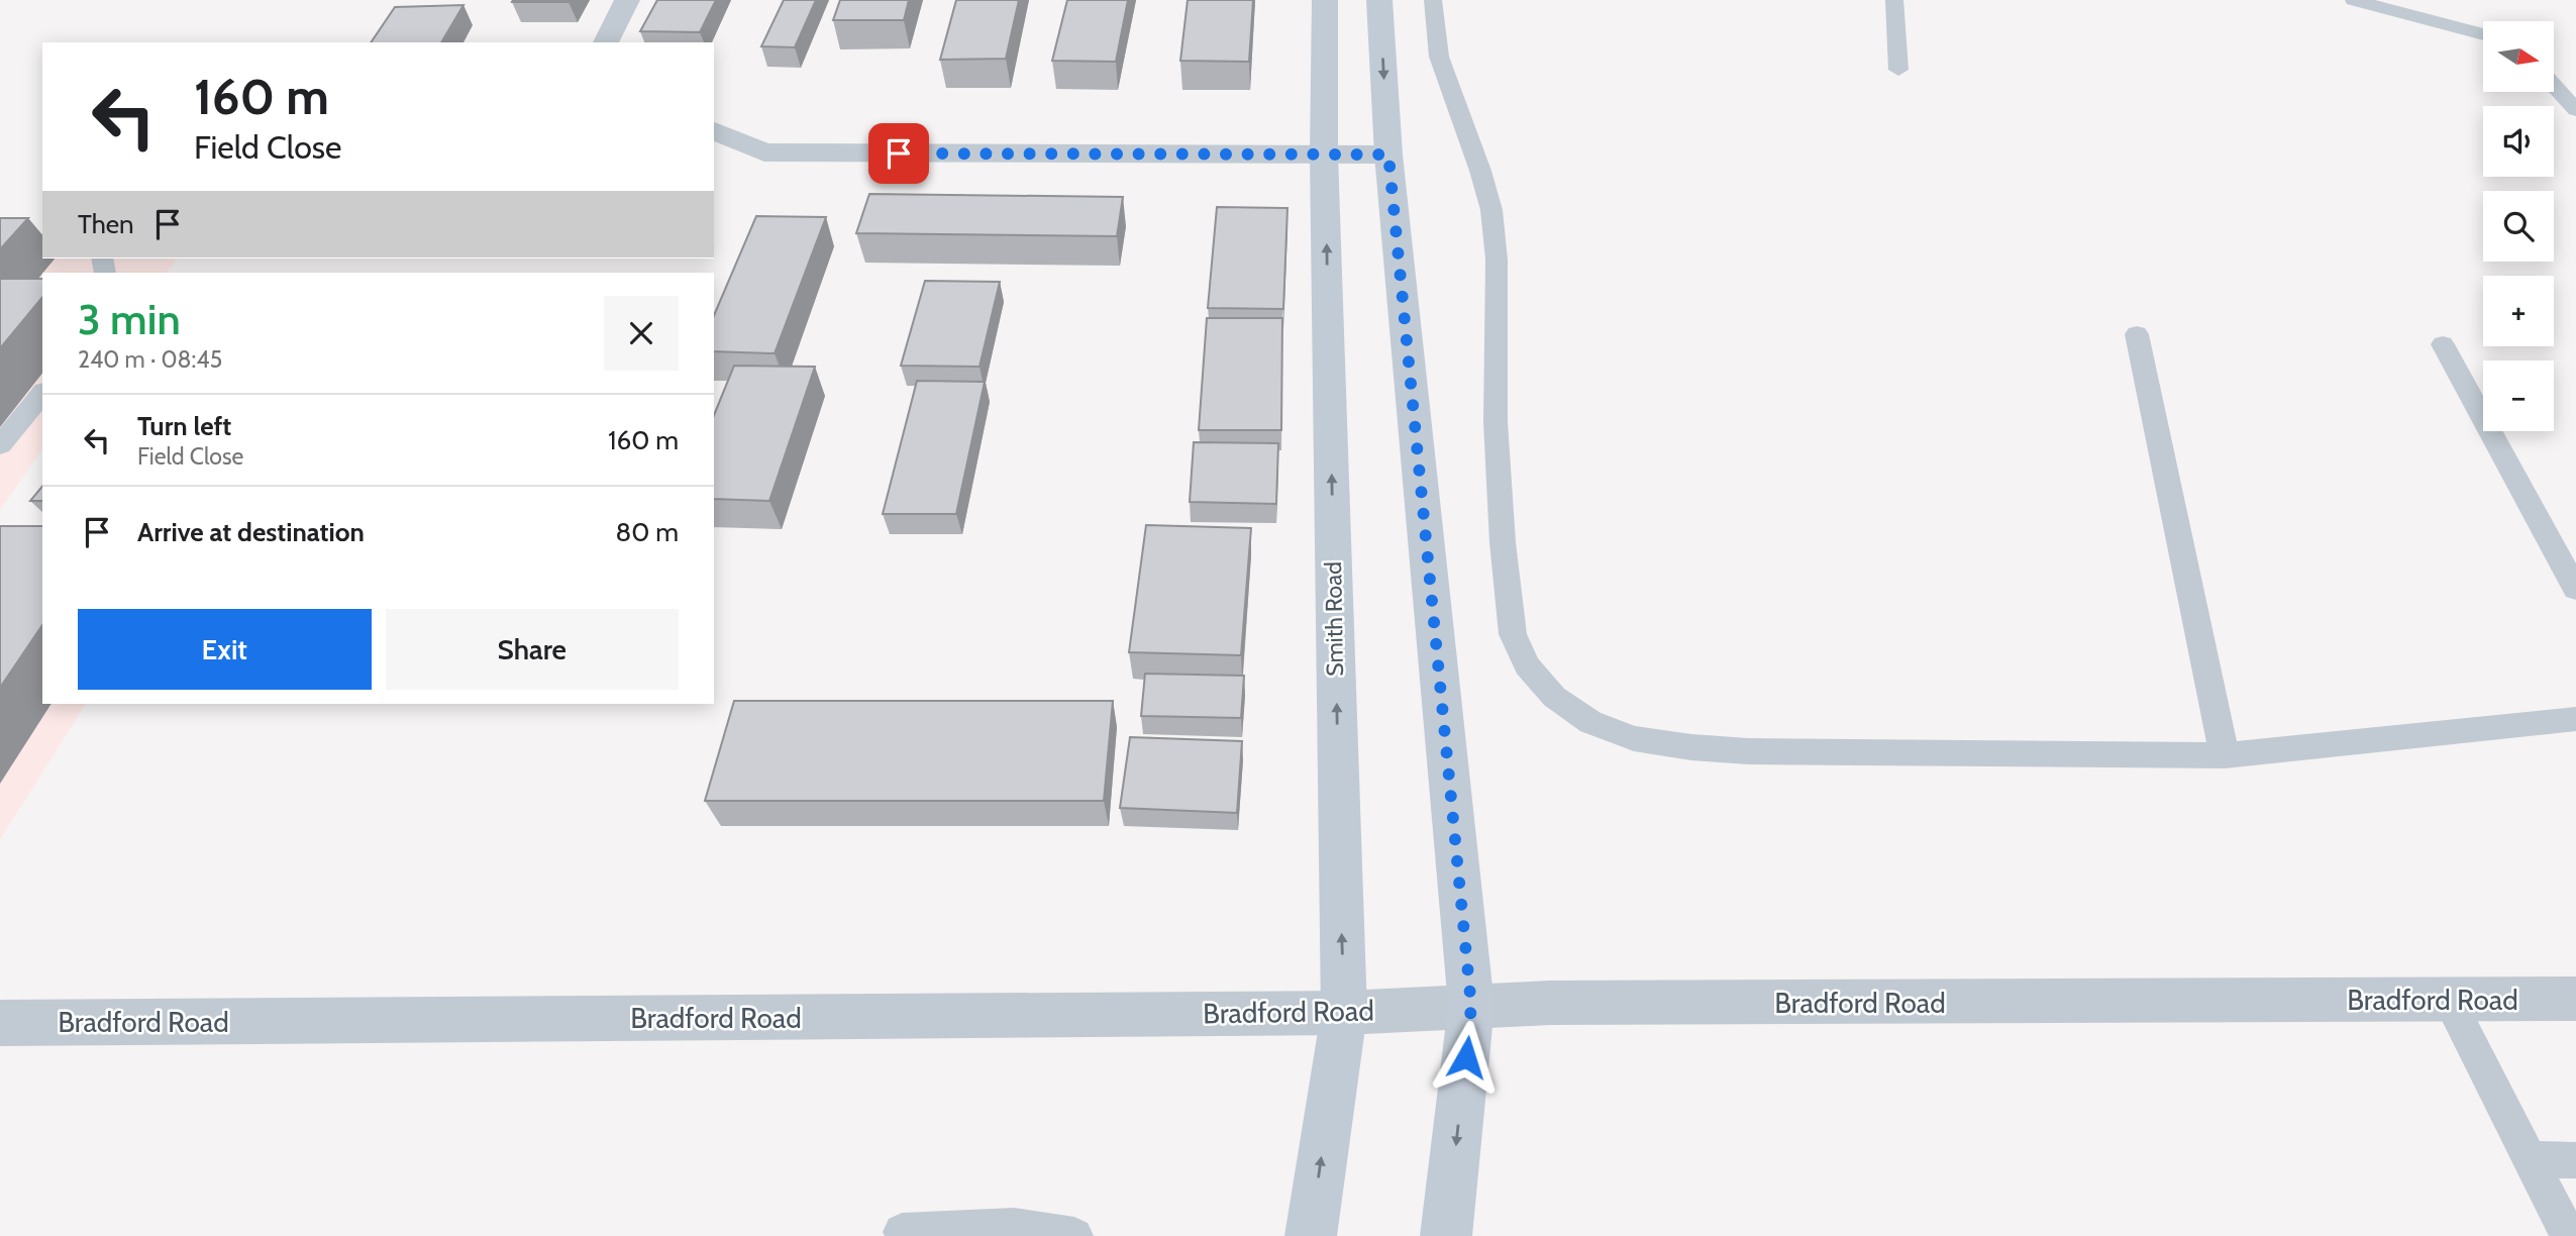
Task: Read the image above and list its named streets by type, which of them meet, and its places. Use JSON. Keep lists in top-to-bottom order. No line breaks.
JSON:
{"streets":{"main road":["Smith Road"],"street":["Bradford Road"]},"crossings":[["Smith Road","Bradford Road"]],"north":"right","page":{"map_buttons":["+","−"],"turn":["160 m","Field Close"],"then":"Then","heading":["3 min","240 m · 08:45"],"list":[{"name":"Turn left","note":"Field Close","value":"160 m"},{"name":"Arrive at destination","value":"80 m"}],"buttons":["Exit","Share"]}}
